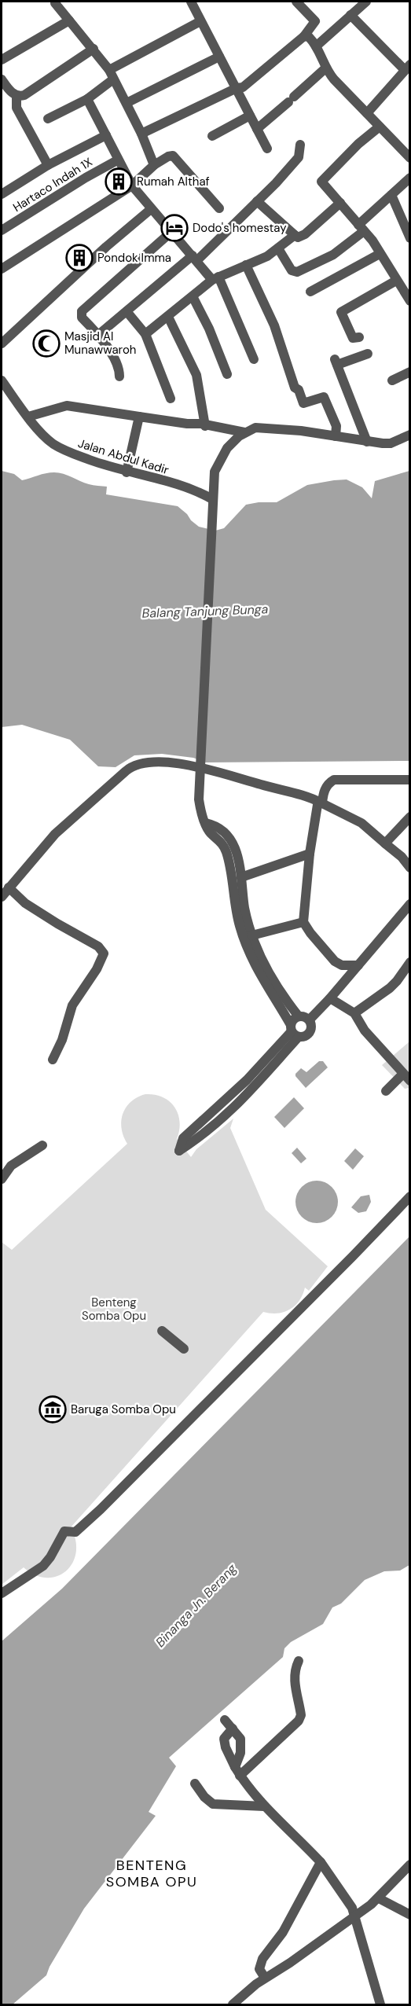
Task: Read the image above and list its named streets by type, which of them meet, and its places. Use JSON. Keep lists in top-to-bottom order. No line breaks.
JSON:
{"streets":{"street":["Hartaco Indah 1X","Jalan Abdul Kadir"]},"districts":["BENTENG SOMBA OPU"],"water":["Balang Tanjung Bunga","Binanga Jn. Berang"],"parks":["Benteng Somba Opu"],"places":{"building":["Rumah Althaf","Pondok Imma"],"hotel":["Dodo's homestay"],"mosque":["Masjid Al Munawwaroh"],"museum":["Baruga Somba Opu"]}}
